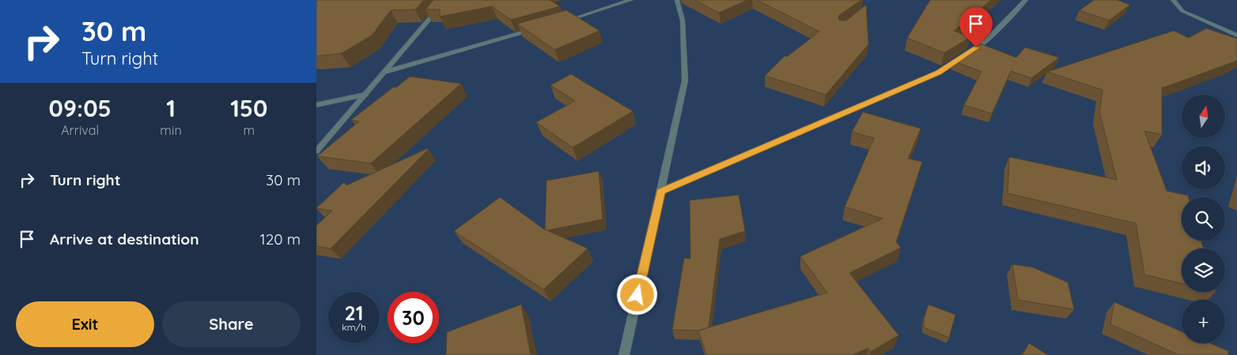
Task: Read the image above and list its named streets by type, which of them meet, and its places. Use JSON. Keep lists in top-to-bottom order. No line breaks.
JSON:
{"north":"top","page":{"turn":["30 m","Turn right"],"eta":["09:05","Arrival","1","min","150","m"],"map_buttons":"+","list":[{"name":"Turn right","value":"30 m"},{"name":"Arrive at destination","value":"120 m"}],"speed":"21 km/h","limit":"30","buttons":["Exit","Share"]}}
